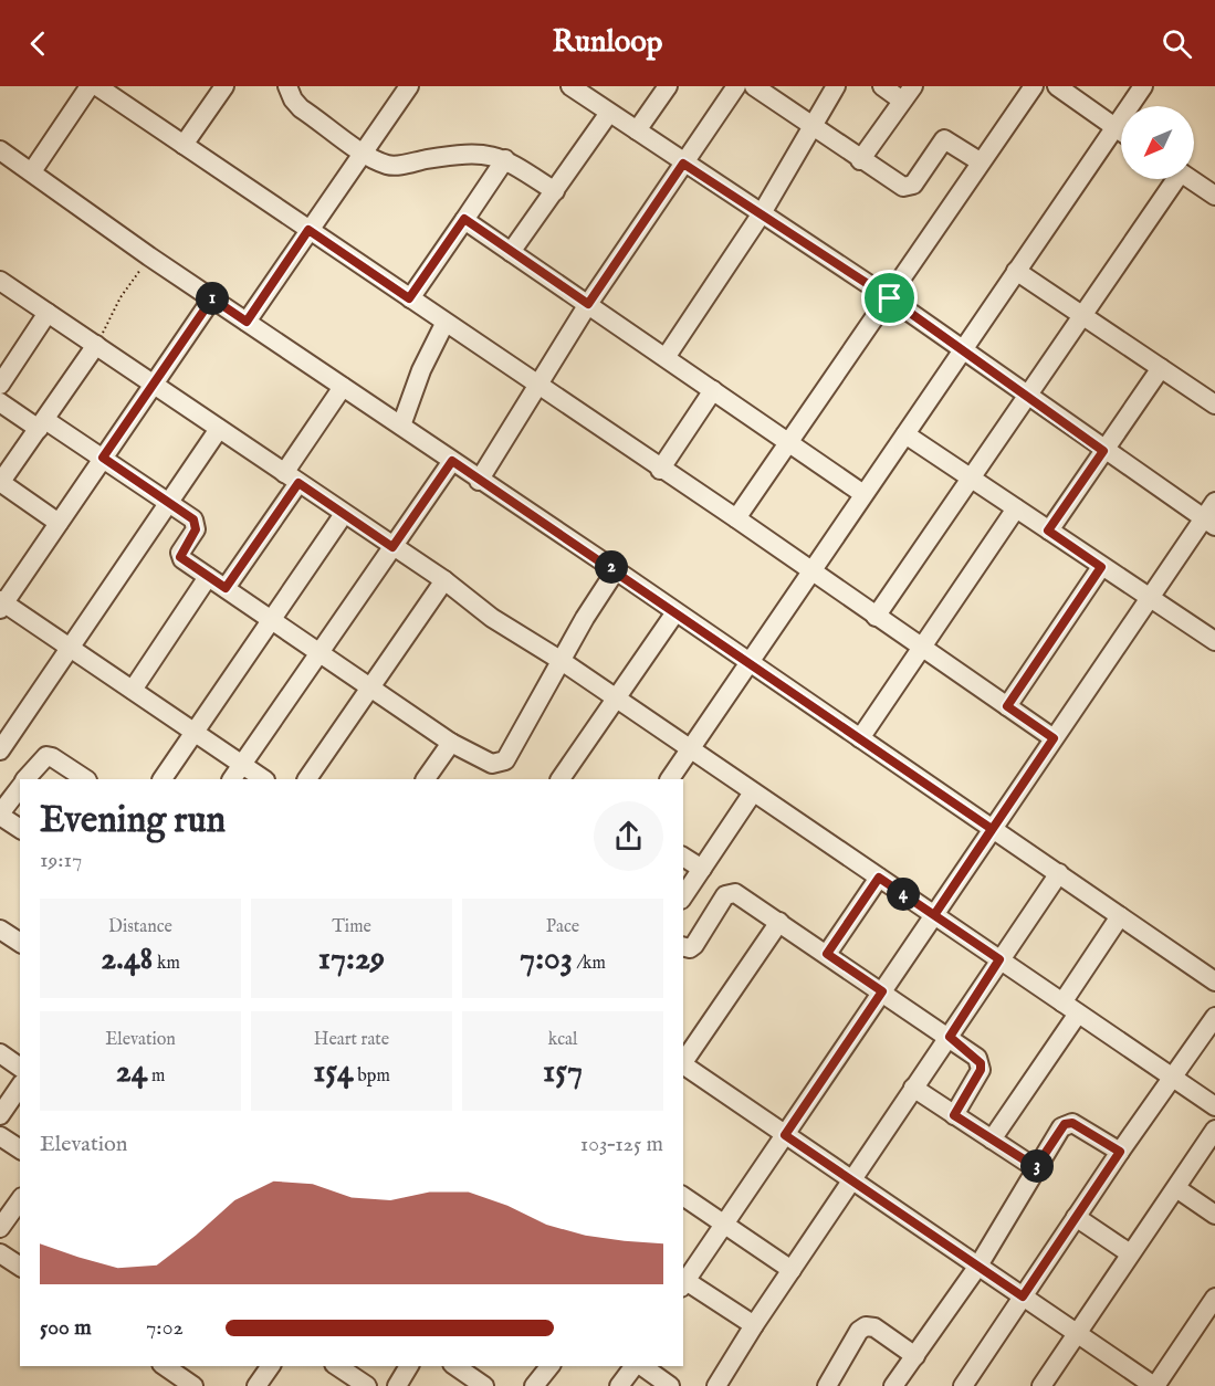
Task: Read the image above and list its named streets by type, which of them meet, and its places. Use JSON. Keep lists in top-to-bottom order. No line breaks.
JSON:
{"north":"bottom left","page":{"header":"Runloop","pins":["1","2","4","3"],"heading":["Evening run","19:17"],"stats":[["Distance","2.48 km"],["Time","17:29"],["Pace","7:03 /km"],["Elevation","24 m"],["Heart rate","154 bpm"],["kcal","157"]],"chart":["Elevation","103–125 m"],"list":[{"name":"500 m","note":"7:02"}]}}
